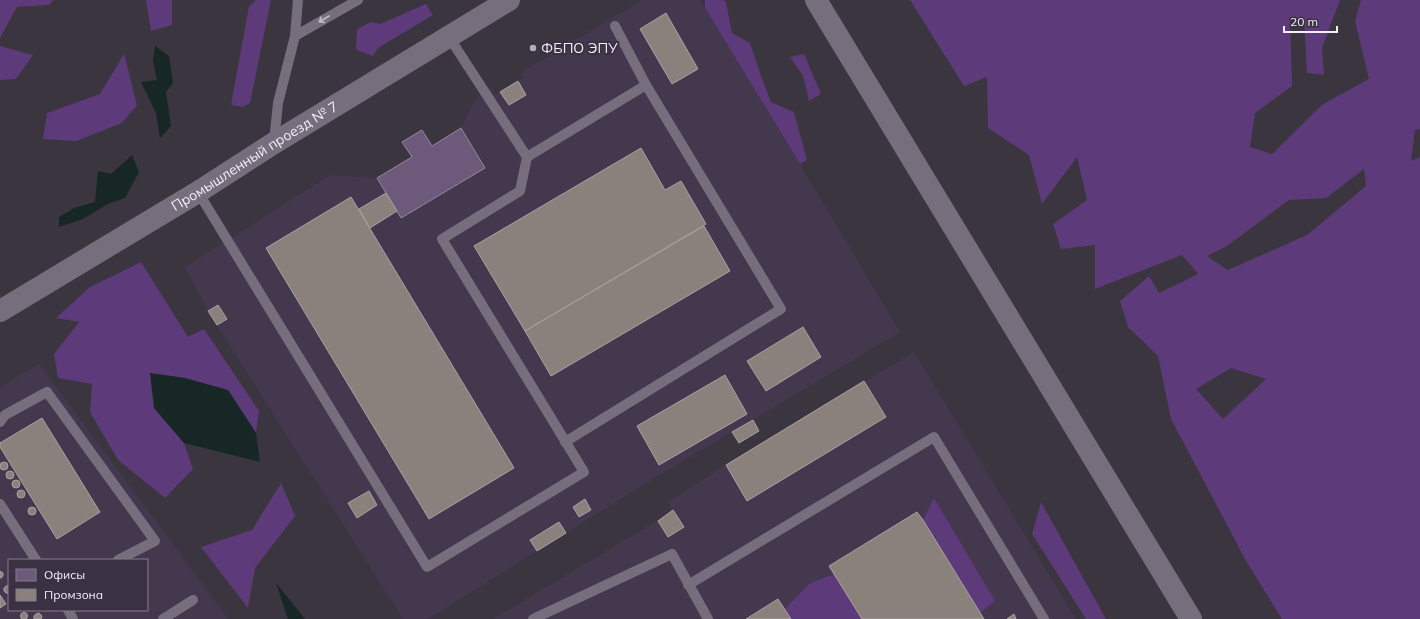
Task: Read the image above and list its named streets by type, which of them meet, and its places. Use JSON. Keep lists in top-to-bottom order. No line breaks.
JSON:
{"streets":{"street":["Промышленный проезд № 7"]},"places":["ФБПО ЭПУ"],"legend":["Офисы","Промзона"],"scale_bar":"20 m"}
